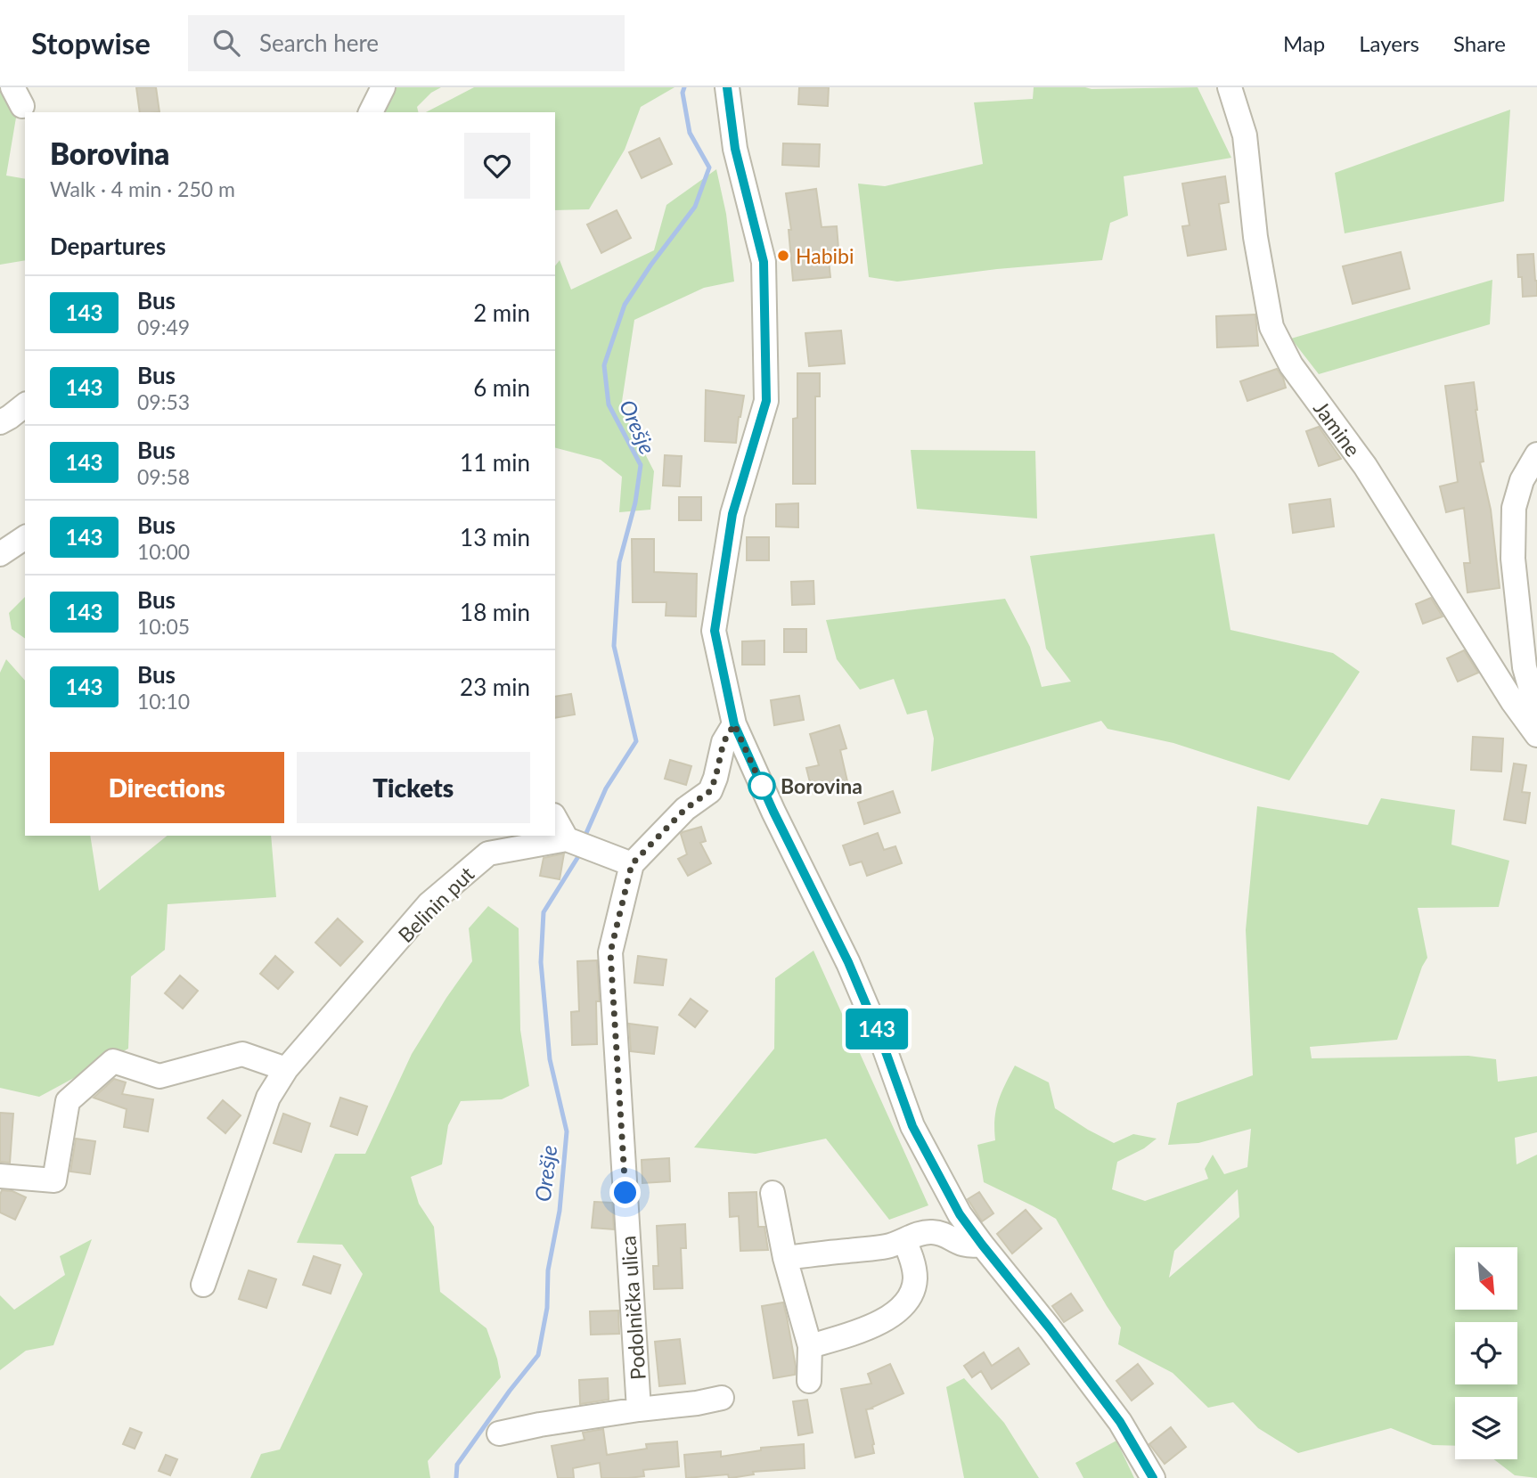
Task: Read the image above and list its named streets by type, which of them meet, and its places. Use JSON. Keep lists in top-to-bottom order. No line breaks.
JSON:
{"streets":{"street":["Jamine","Belinin put","Podolnička ulica"]},"water":["Orešje"],"places":["Habibi","Borovina"],"lines":["bus line 143"],"north":"bottom right","page":{"header":"Stopwise","search":"Search here","nav":["Map","Layers","Share"],"on_map":"143","heading":[["Borovina","Walk · 4 min · 250 m"],"Departures"],"list":[{"mark":"143","name":"Bus","note":"09:49","value":"2 min"},{"mark":"143","name":"Bus","note":"09:53","value":"6 min"},{"mark":"143","name":"Bus","note":"09:58","value":"11 min"},{"mark":"143","name":"Bus","note":"10:00","value":"13 min"},{"mark":"143","name":"Bus","note":"10:05","value":"18 min"},{"mark":"143","name":"Bus","note":"10:10","value":"23 min"}],"buttons":["Directions","Tickets"]}}
